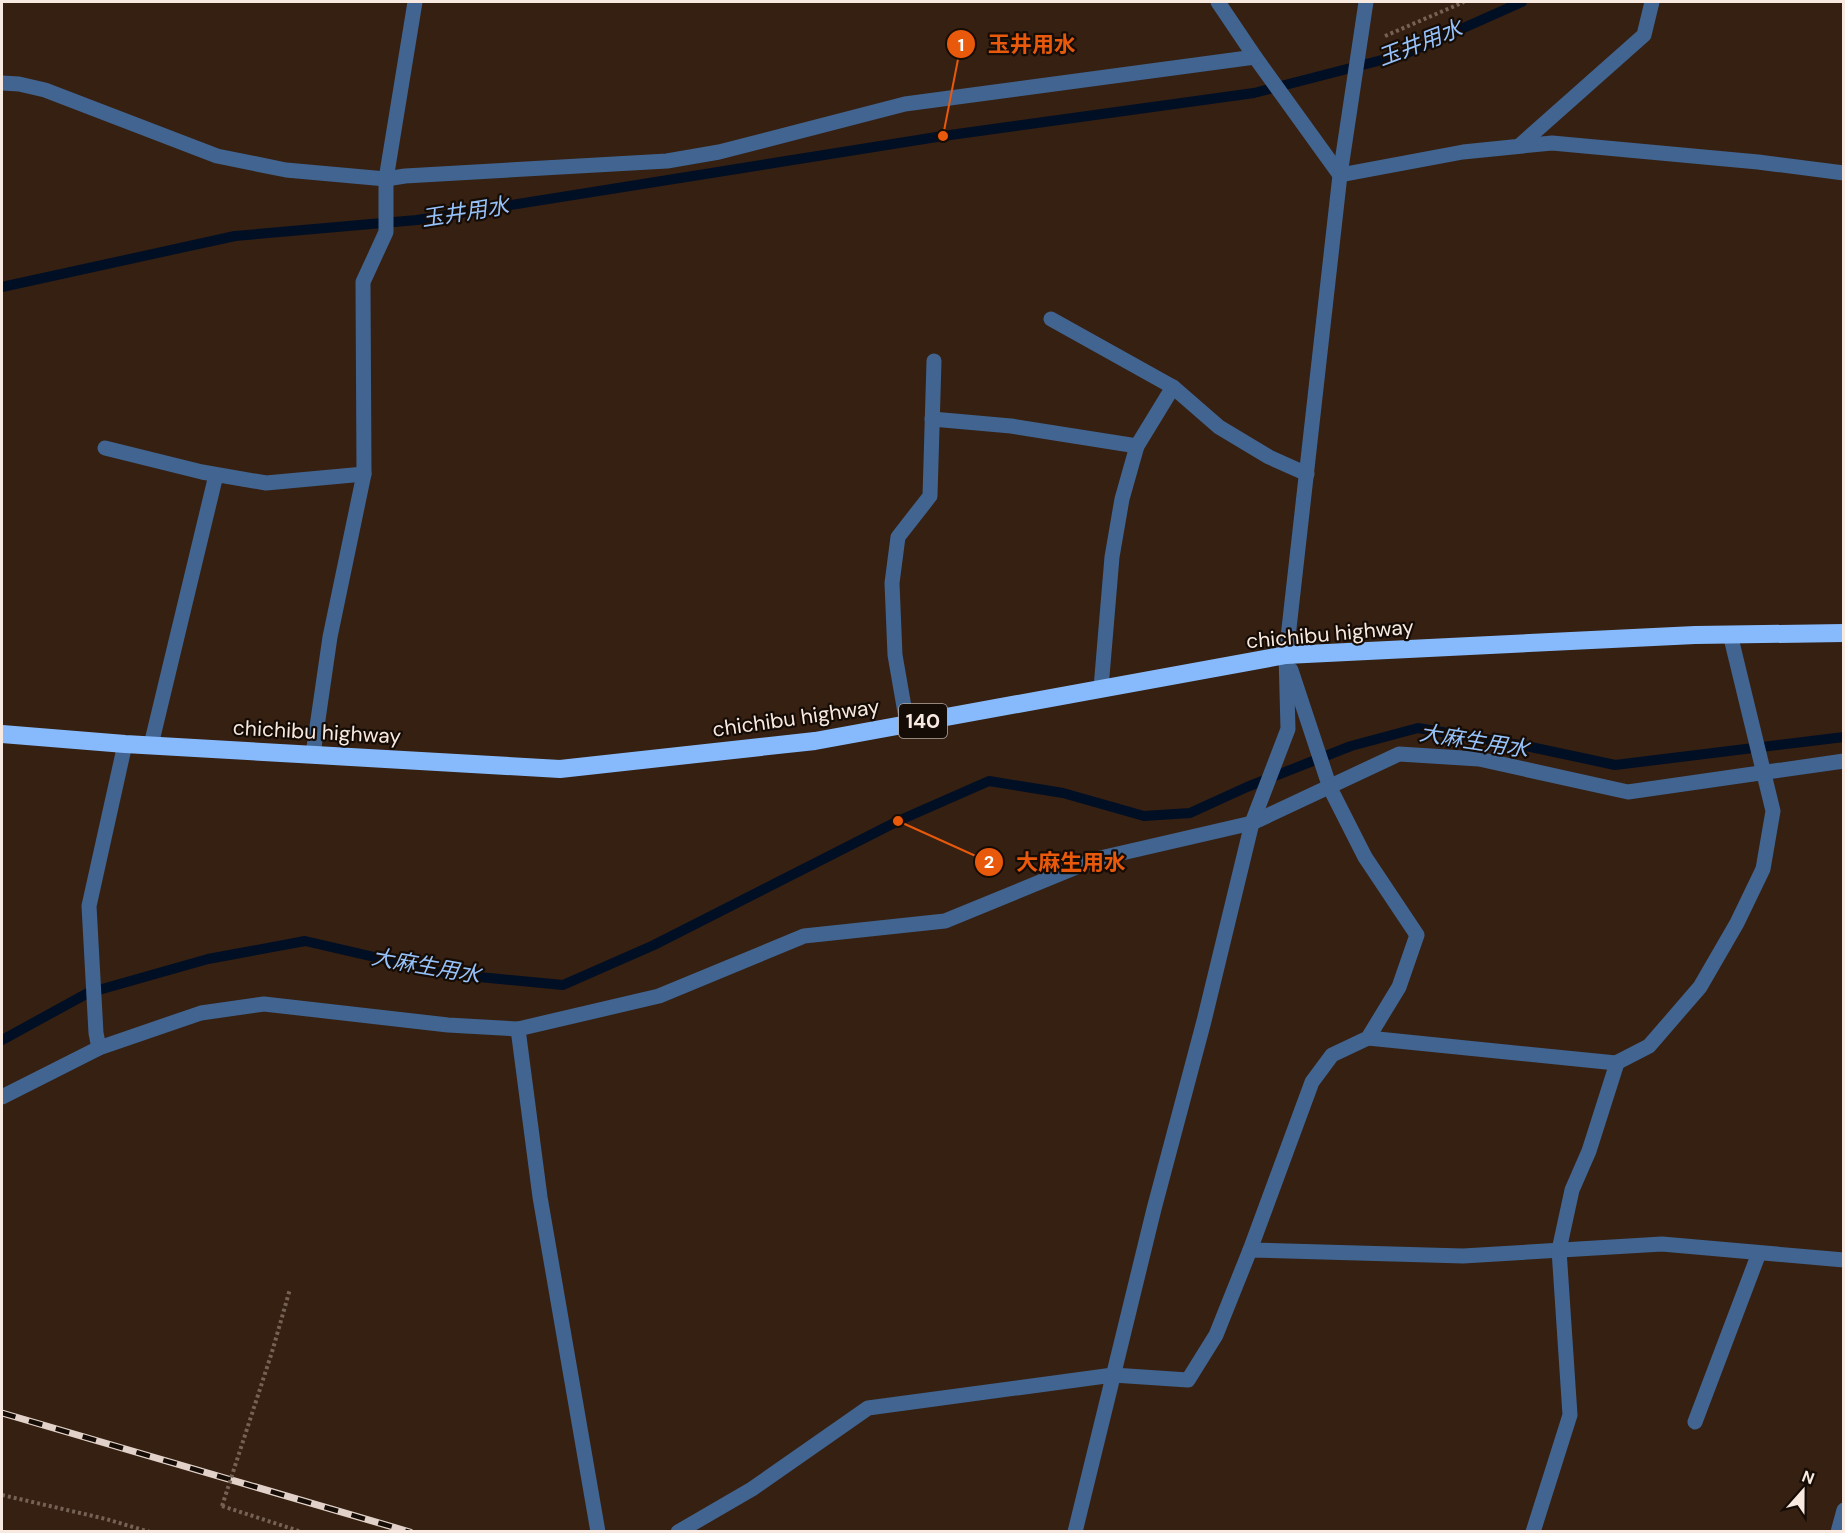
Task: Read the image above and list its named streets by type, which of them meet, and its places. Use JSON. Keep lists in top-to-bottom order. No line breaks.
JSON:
{"streets":{"highway":["chichibu highway","140"]},"water":["玉井用水","大麻生用水"],"places":["玉井用水","大麻生用水"],"north":"top"}
